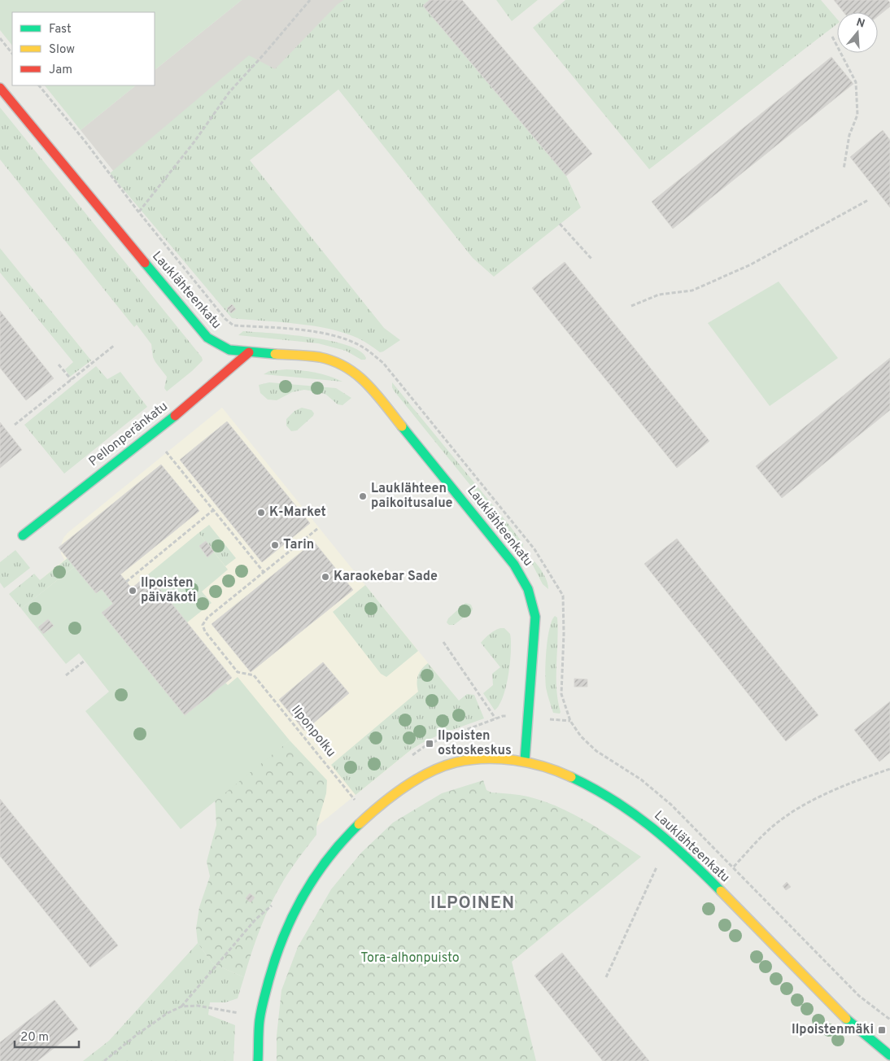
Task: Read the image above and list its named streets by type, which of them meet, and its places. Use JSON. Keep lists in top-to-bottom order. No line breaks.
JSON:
{"streets":{"street":["Lauklähteenkatu","Pellonperänkatu"],"path":["Ilponpolku"]},"crossings":[["Lauklähteenkatu","Pellonperänkatu"]],"districts":["ILPOINEN"],"parks":["Tora-alhonpuisto"],"places":{"other":["Lauklähteen paikoitusalue","K-Market","Tarin","Karaokebar Sade","Ilpoisten päiväkoti"],"transit":["Ilpoisten ostoskeskus","Ilpoistenmäki"]},"legend":["Fast","Slow","Jam"],"scale_bar":"20 m","north":"top"}
